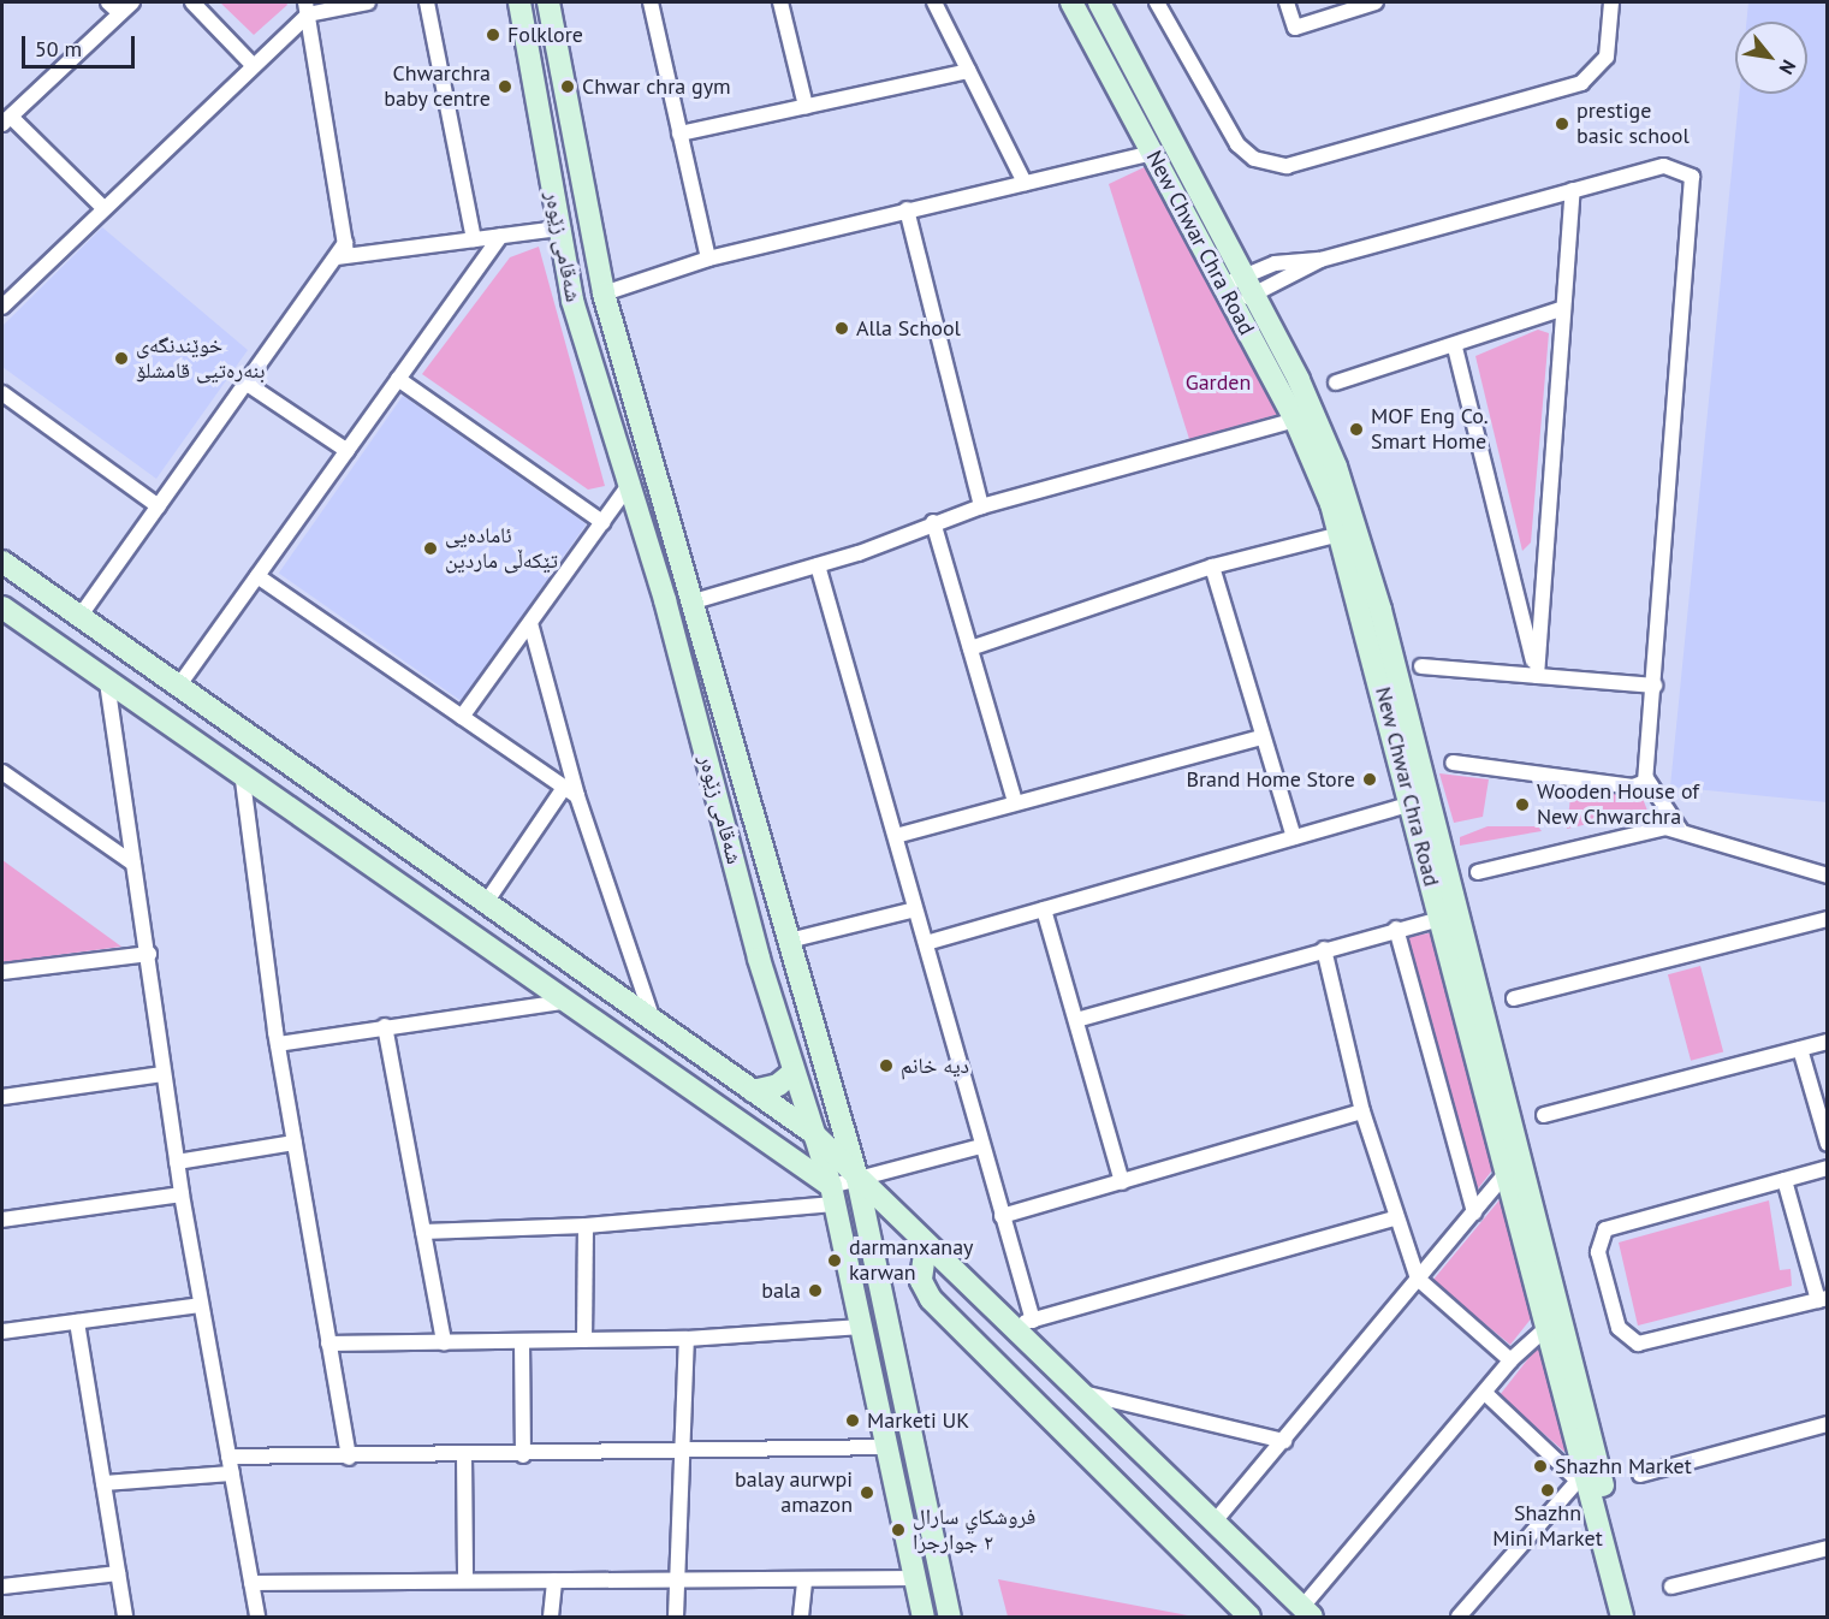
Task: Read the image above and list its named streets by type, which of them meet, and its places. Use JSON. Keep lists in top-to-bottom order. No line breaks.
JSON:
{"streets":{"street":["New Chwar Chra Road","شەقامی زێوەر"]},"parks":["Garden"],"places":["Folklore","Chwarchra baby centre","Chwar chra gym","prestige basic school","Alla School","خوێندنگەی بنەرەتیی قامشلۆ","MOF Eng Co. Smart Home","ئامادەیی تێکەڵی ماردین","Brand Home Store","Wooden House of New Chwarchra","دیە خانم","darmanxanay karwan","bala","Marketi UK","Shazhn Market","Shazhn Mini Market","balay aurwpi amazon","فروشكاي سارال ٢ جوارجرا"],"scale_bar":"50 m","north":"bottom right"}
